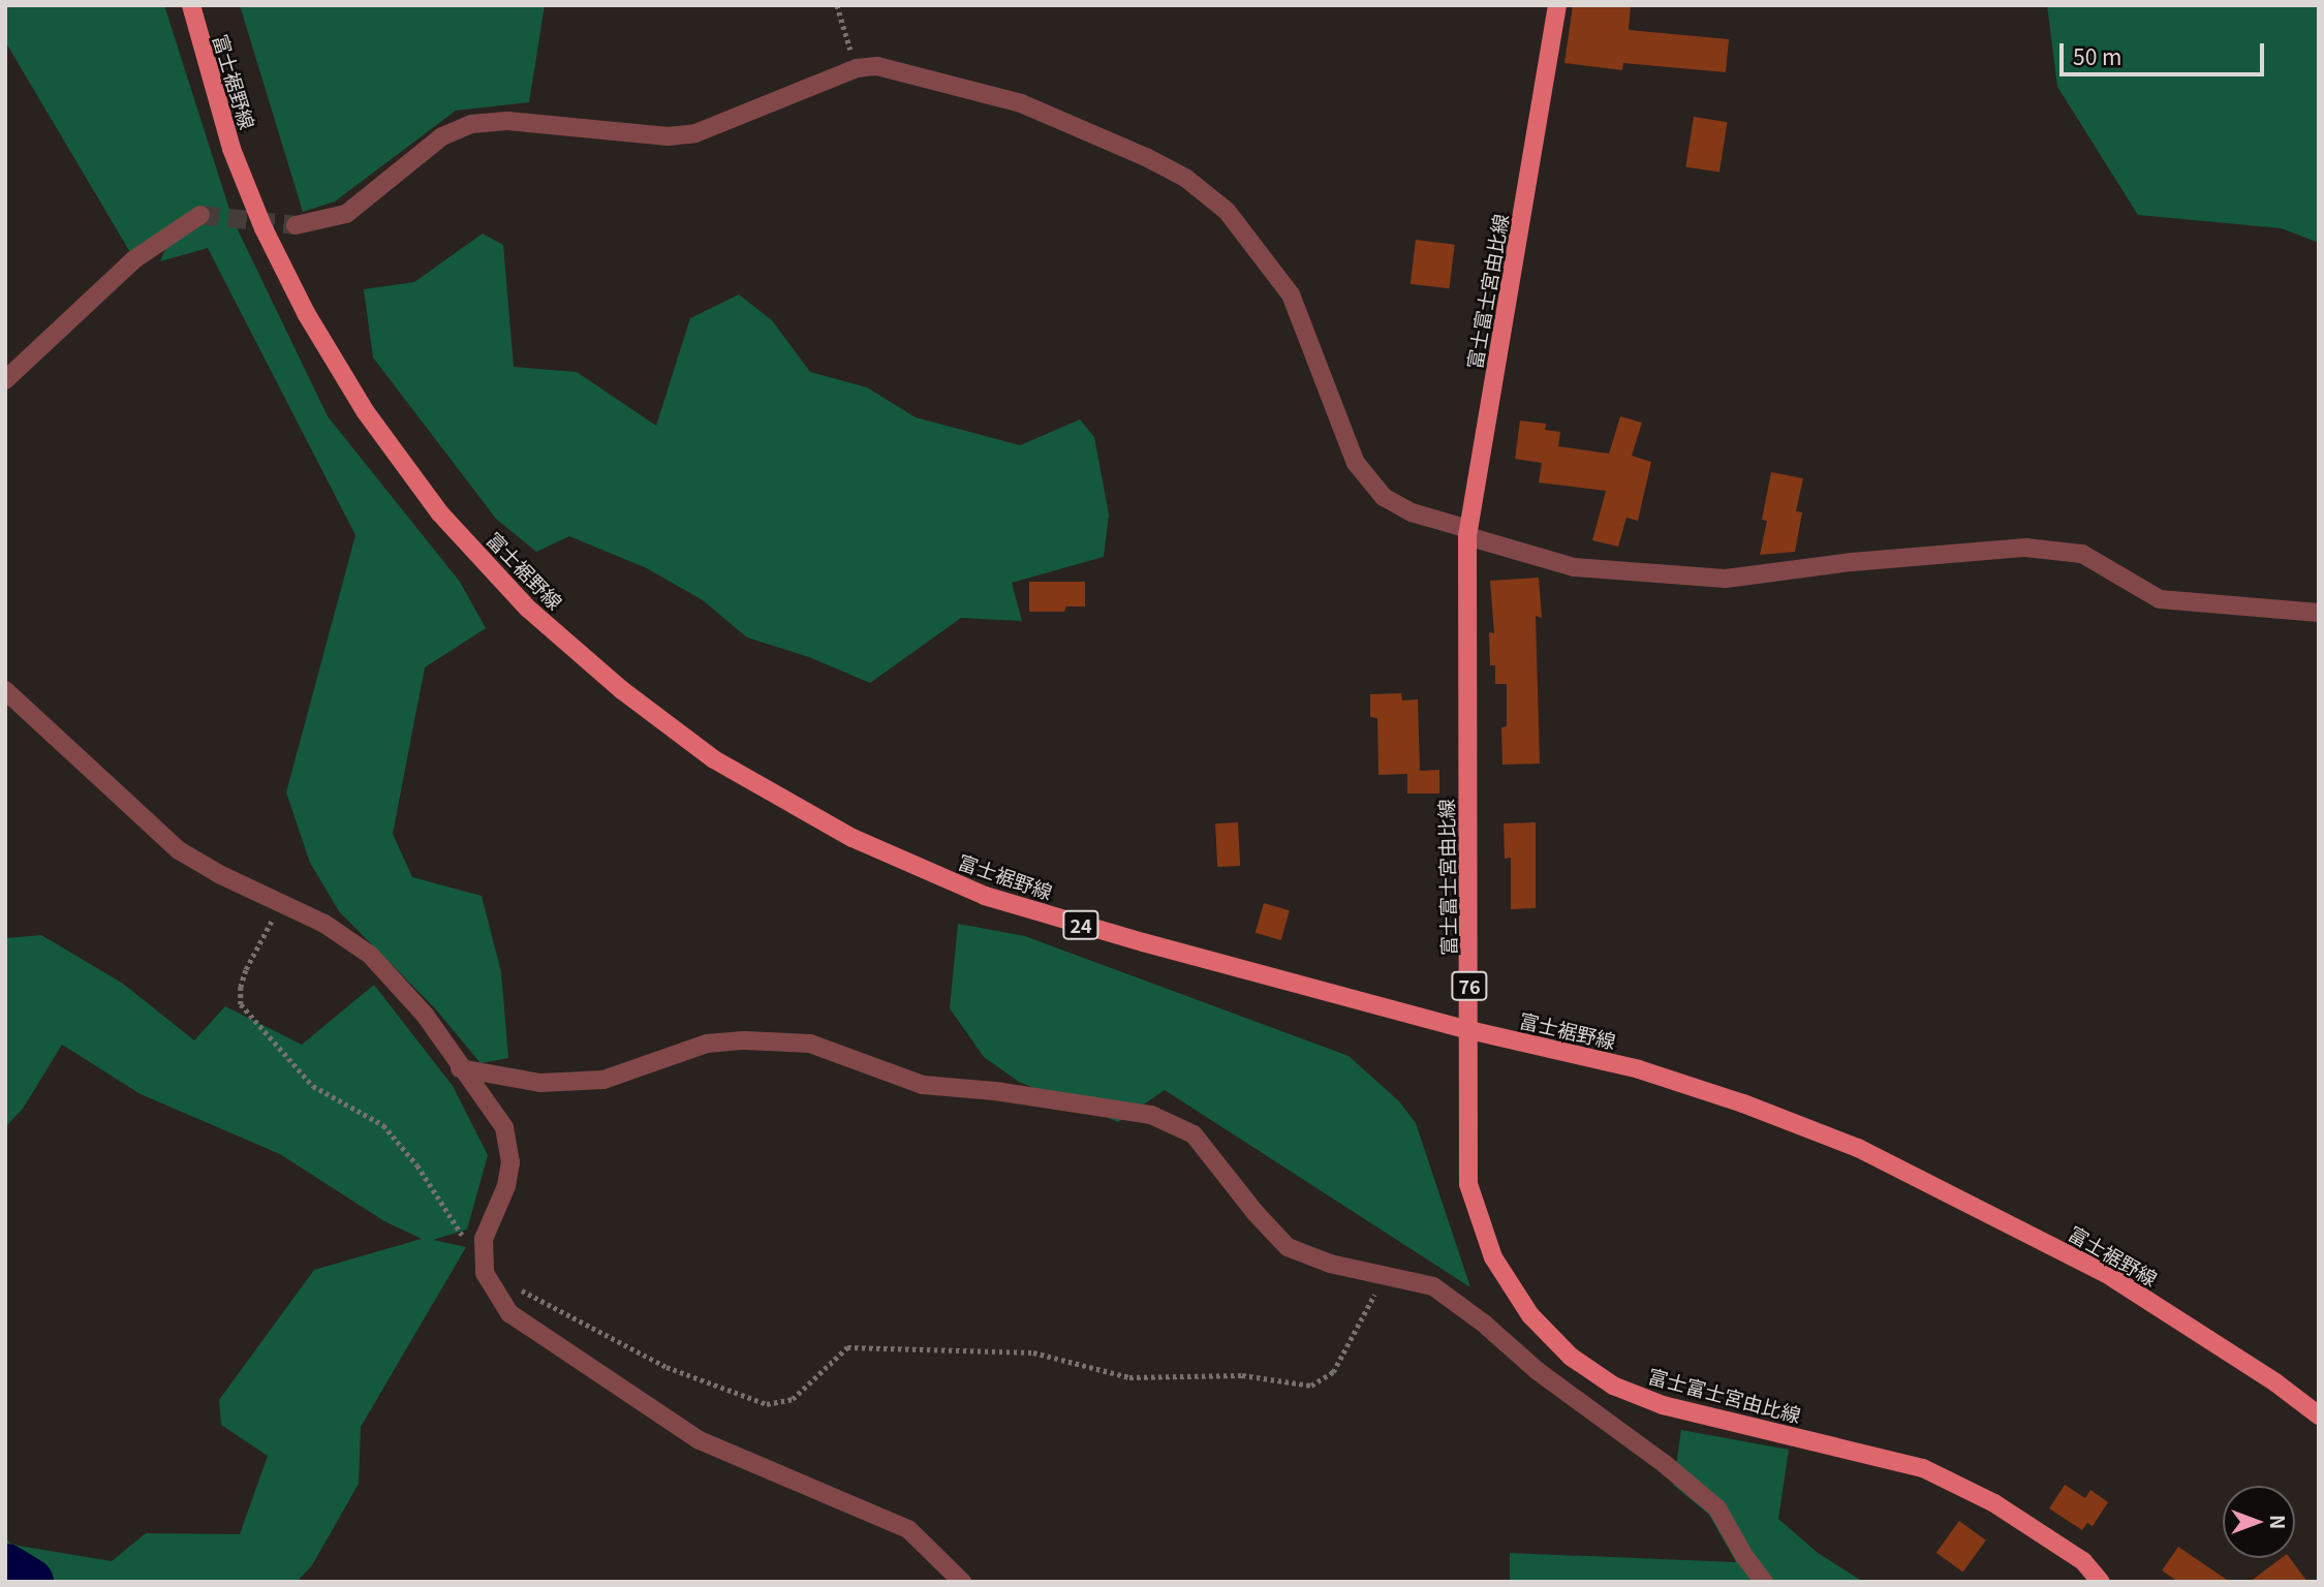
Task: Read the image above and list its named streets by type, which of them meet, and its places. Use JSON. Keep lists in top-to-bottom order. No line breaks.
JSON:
{"streets":{"main road":["富士裾野線","富士富士宮由比線","24","76"]},"crossings":[["富士裾野線","富士富士宮由比線"]],"scale_bar":"50 m","north":"right"}
